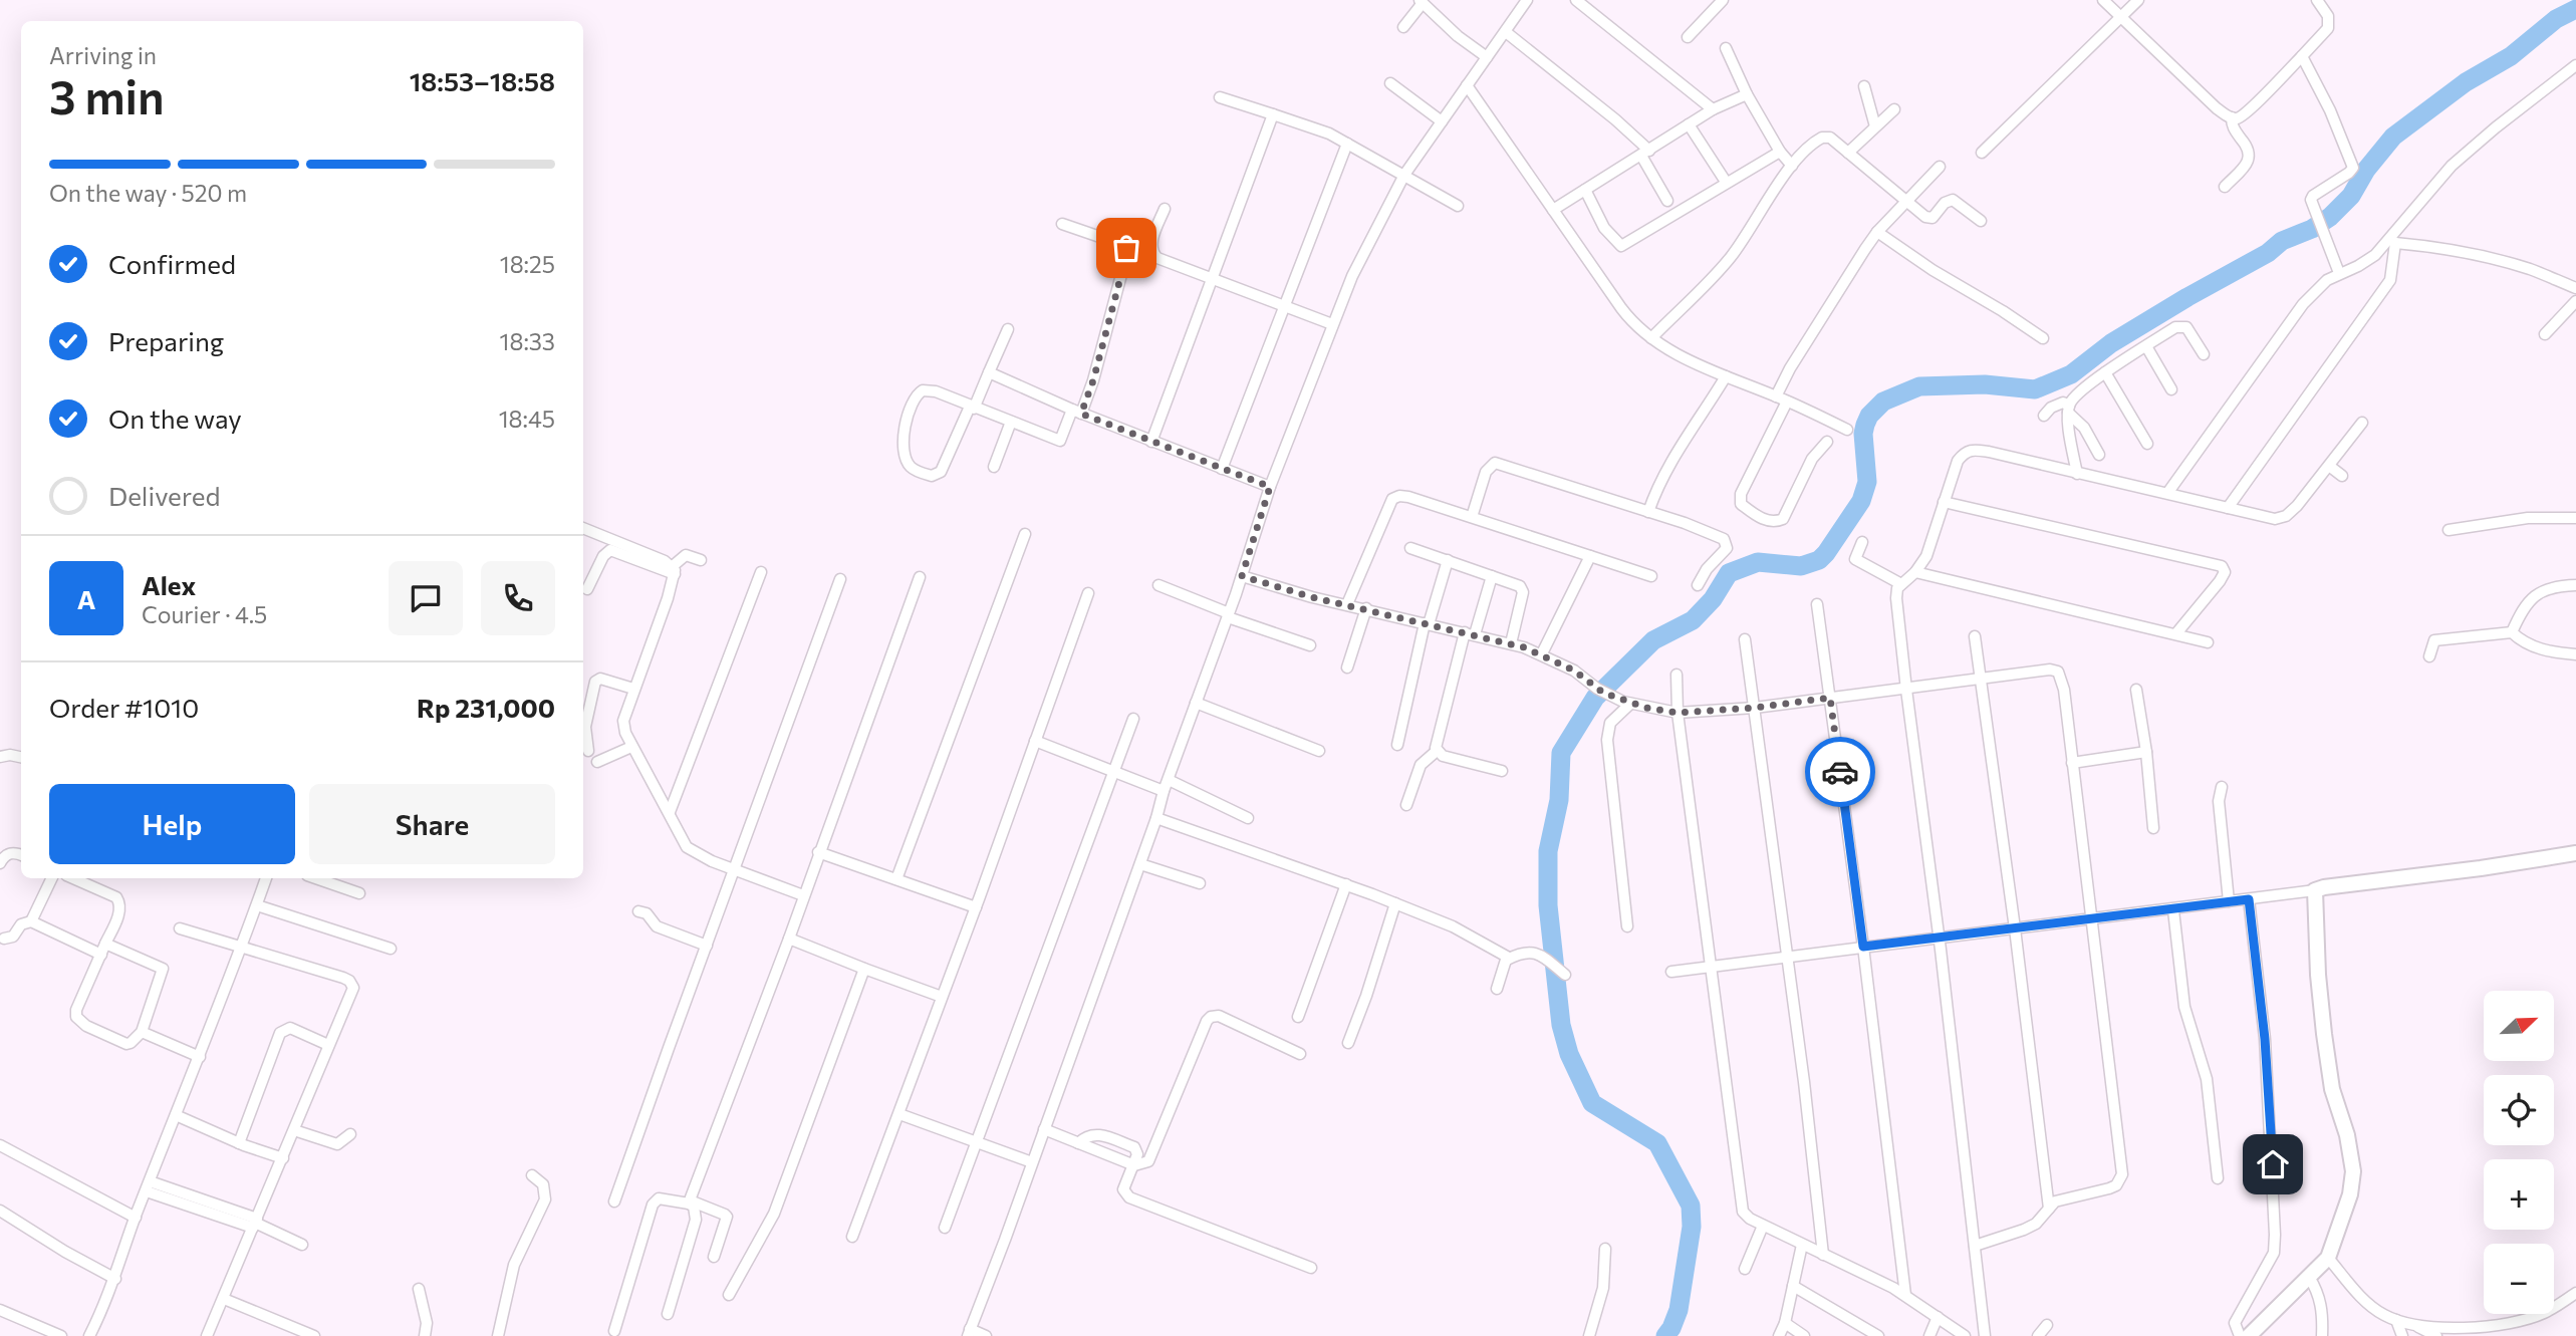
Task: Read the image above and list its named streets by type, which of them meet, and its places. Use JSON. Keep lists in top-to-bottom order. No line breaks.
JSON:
{"north":"top right","page":{"heading":["3 min","Arriving in","18:53–18:58"],"panel":["Alex","Courier · 4.5","Order #1010","Rp 231,000"],"bar":"On the way · 520 m","list":[["Confirmed","18:25"],["Preparing","18:33"],["On the way","18:45"],"Delivered"],"round":"A","buttons":["Help","Share"],"map_buttons":["+","−"]}}
